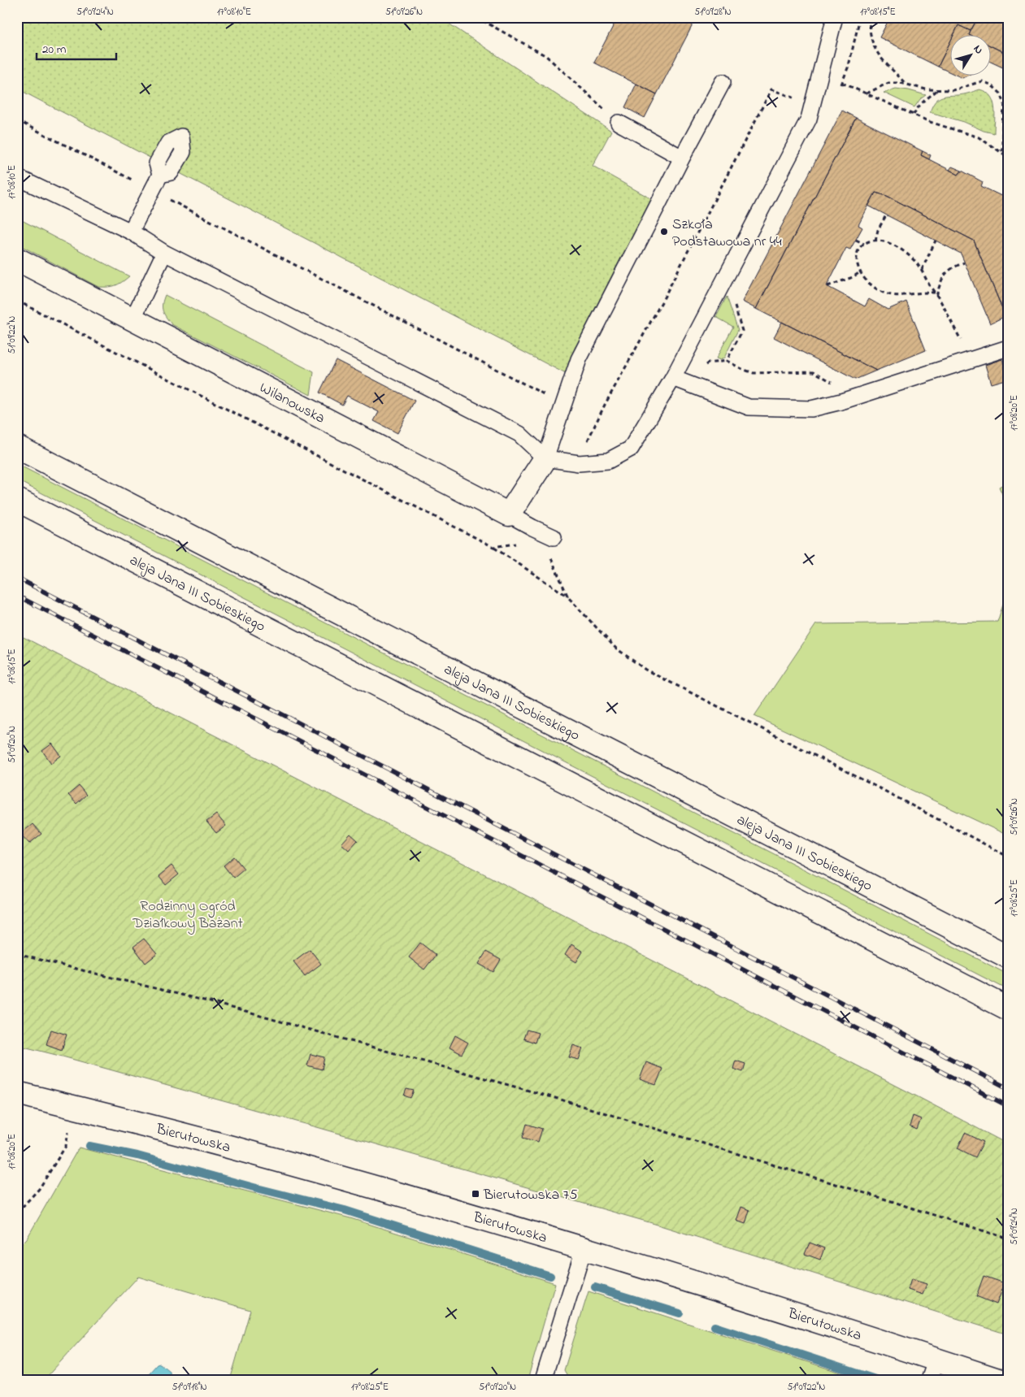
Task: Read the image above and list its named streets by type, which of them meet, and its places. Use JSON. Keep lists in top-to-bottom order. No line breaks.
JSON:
{"streets":{"main road":["Wilanowska","aleja Jana III Sobieskiego","Bierutowska"]},"parks":["Rodzinny Ogród Działkowy Bażant"],"places":{"other":["Szkoła Podstawowa nr 44"],"transit":["Bierutowska 75"]},"scale_bar":"20 m","north":"top right","coordinates":["51°09'24\"N","17°08'10\"E","51°09'26\"N","51°09'28\"N","17°08'15\"E","51°09'22\"N","17°08'20\"E","51°09'20\"N","17°08'25\"E","51°09'18\"N"]}
